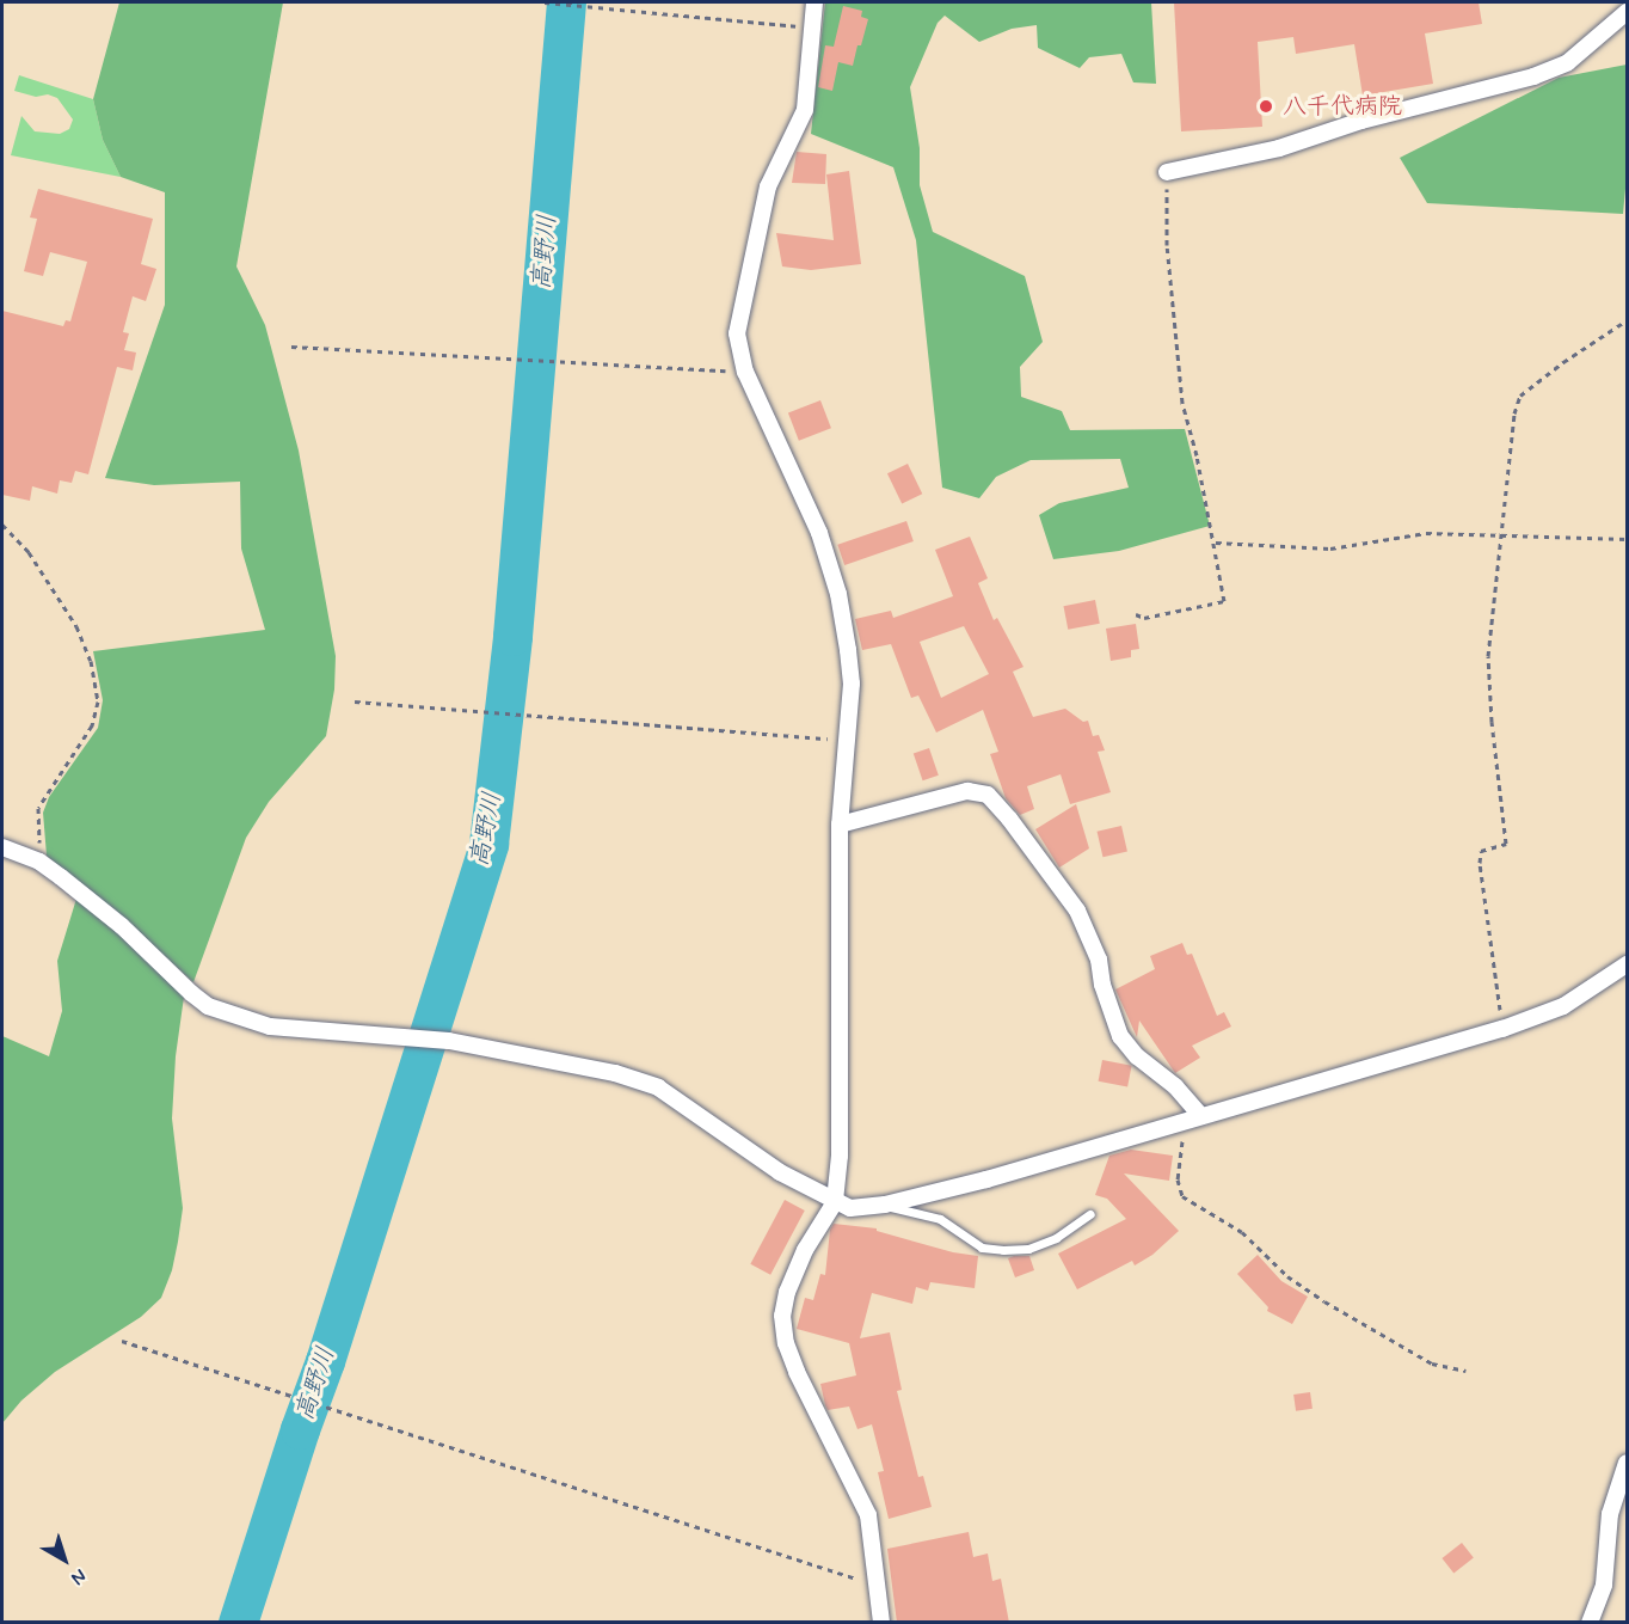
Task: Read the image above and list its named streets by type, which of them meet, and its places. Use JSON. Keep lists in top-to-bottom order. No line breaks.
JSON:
{"water":["高野川"],"places":["八千代病院"],"north":"bottom right"}
